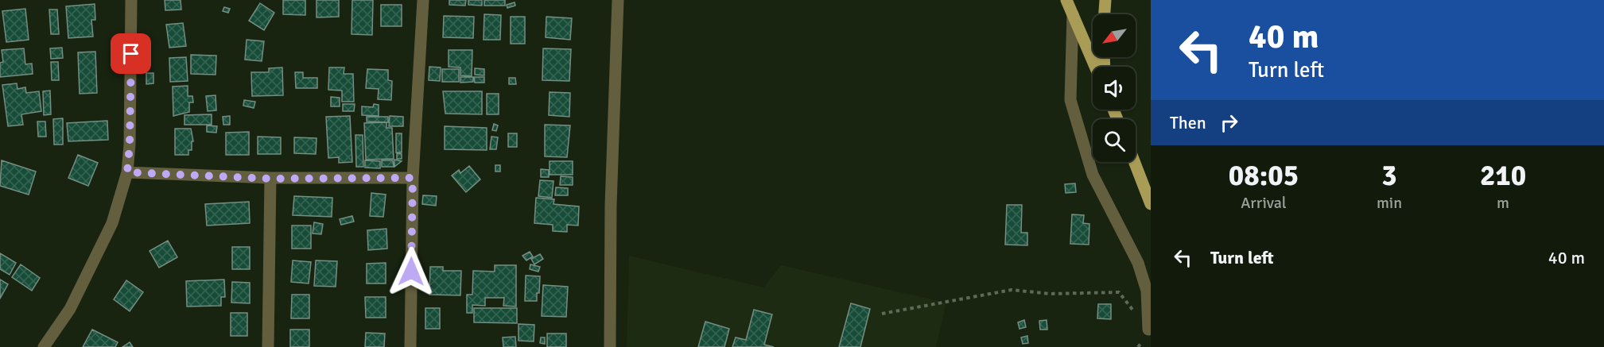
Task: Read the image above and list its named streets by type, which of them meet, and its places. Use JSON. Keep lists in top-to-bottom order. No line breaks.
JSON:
{"north":"bottom left","page":{"turn":["40 m","Turn left"],"then":"Then","eta":["08:05","Arrival","3","min","210","m"],"list":[{"name":"Turn left","value":"40 m"}]}}
